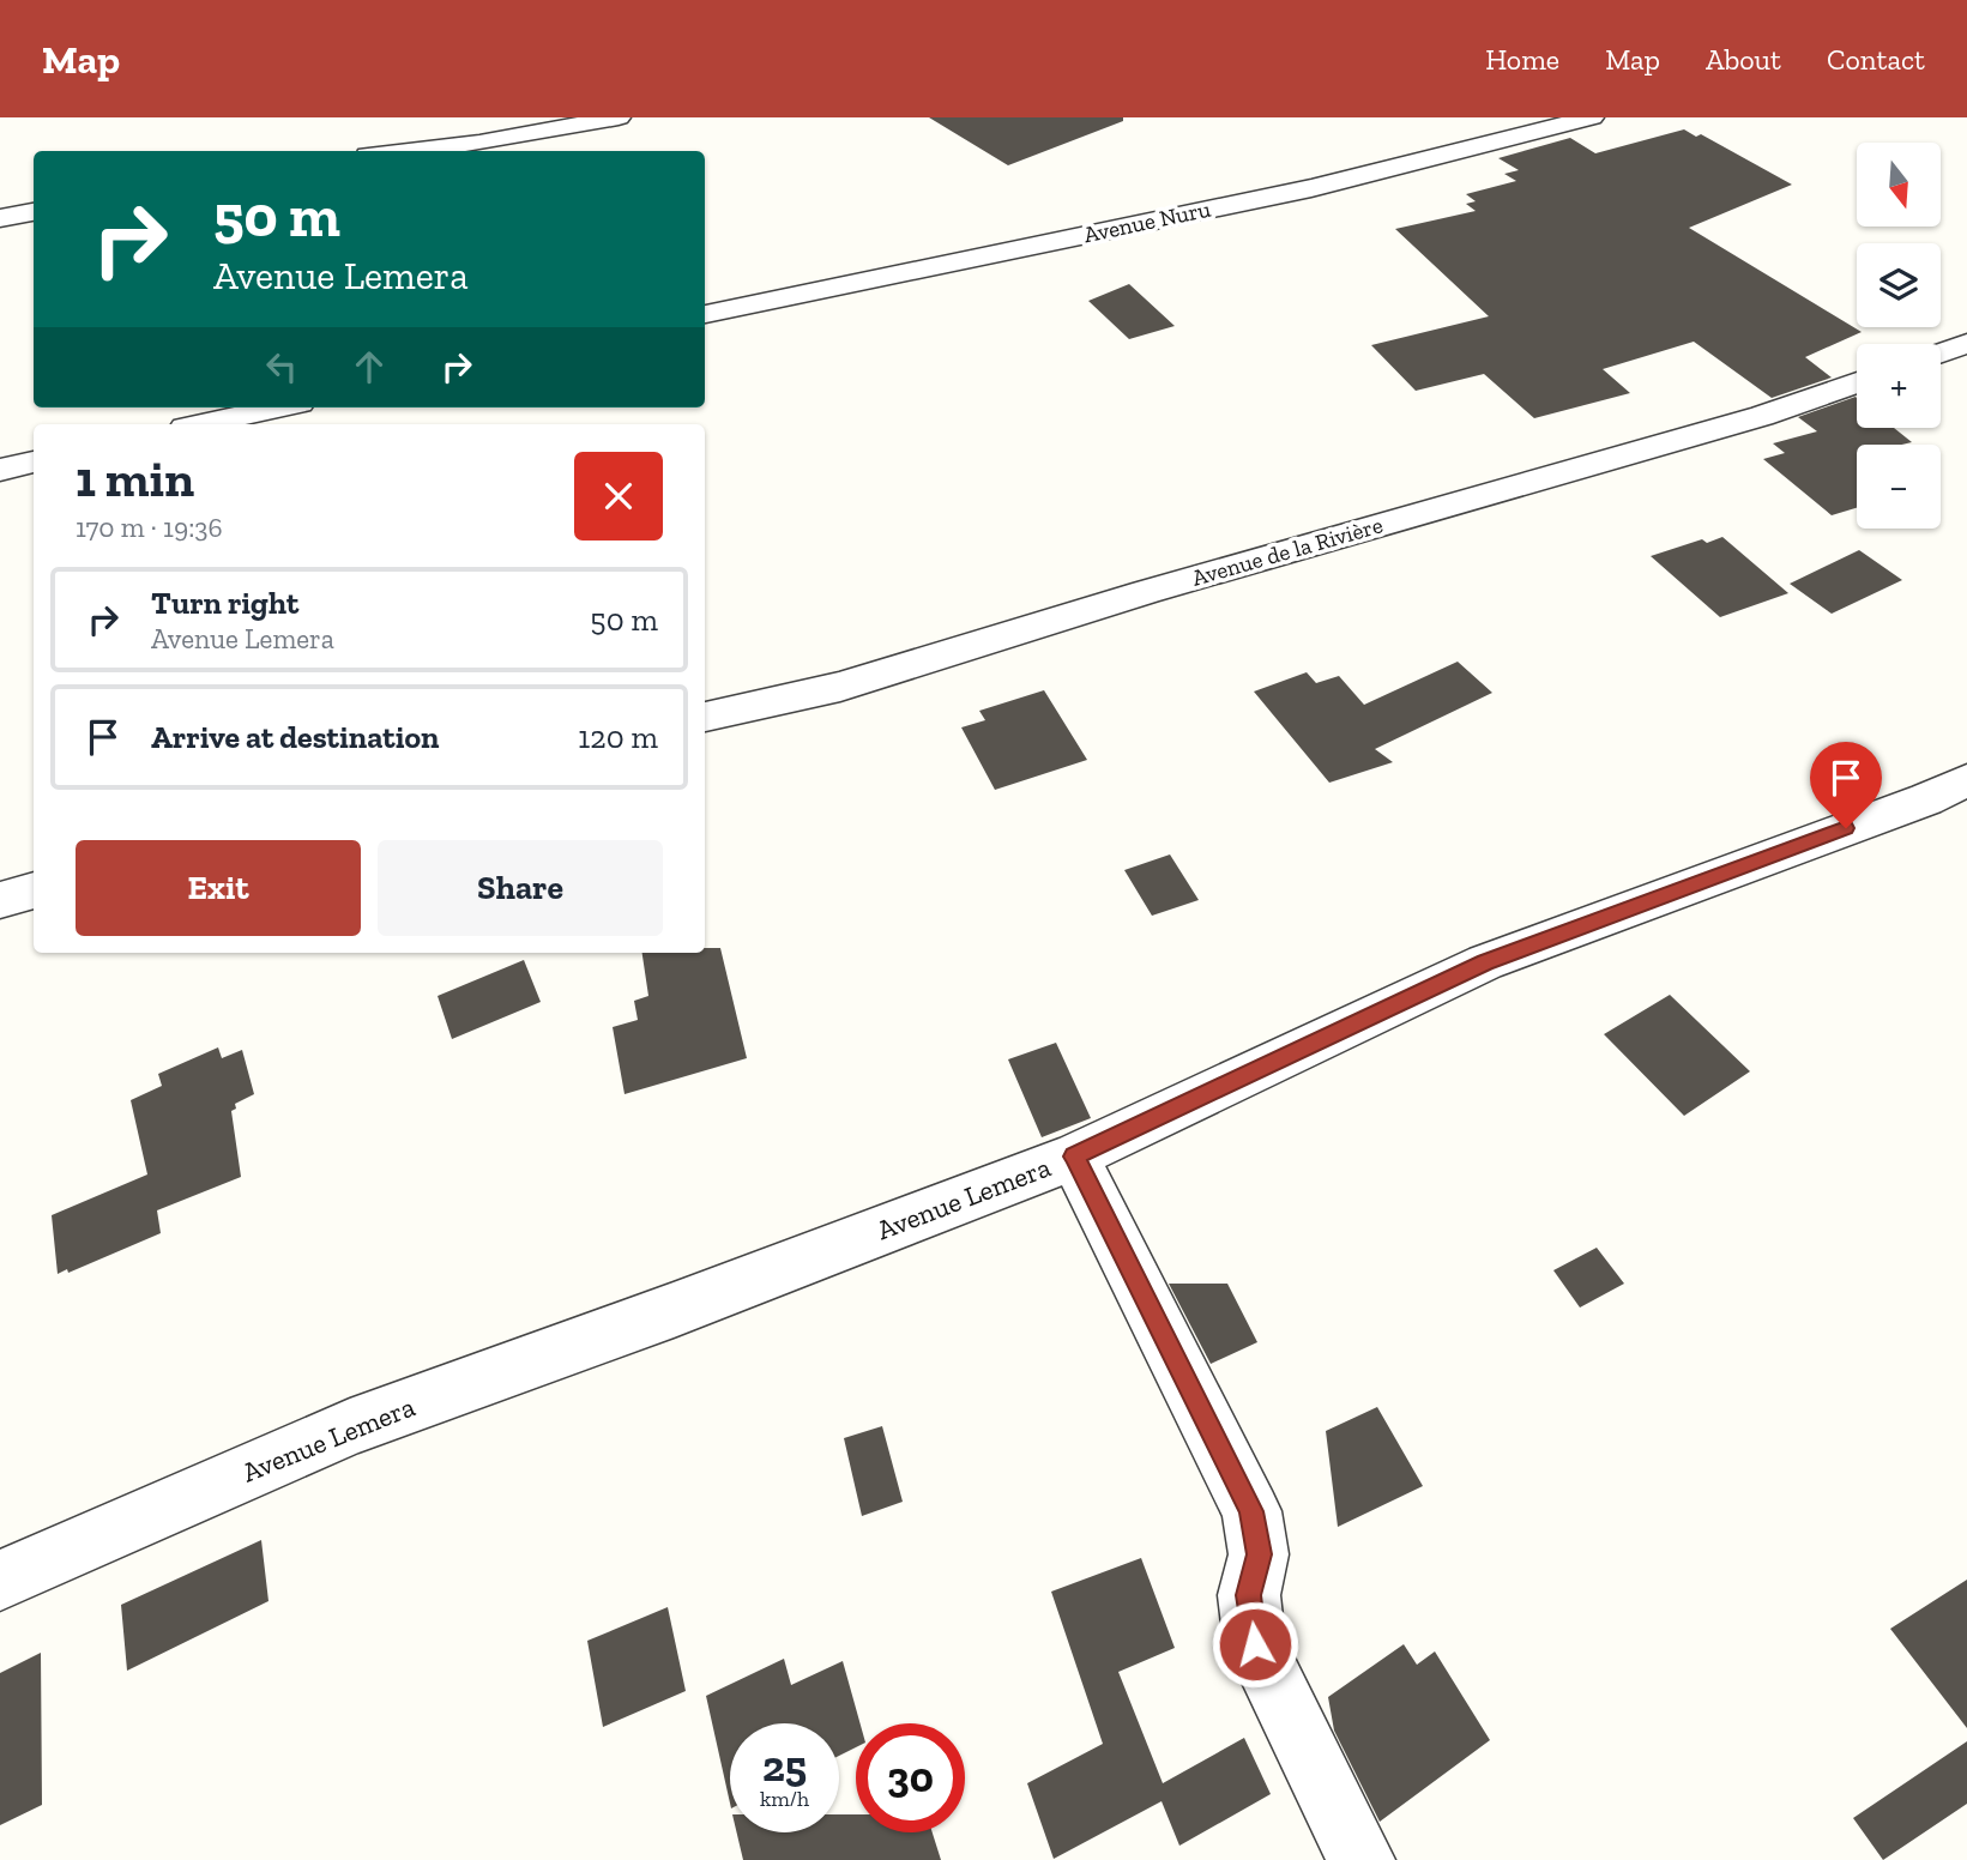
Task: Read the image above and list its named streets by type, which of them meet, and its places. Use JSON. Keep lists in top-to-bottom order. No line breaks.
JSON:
{"streets":{"street":["Avenue Nuru","Avenue de la Rivière","Avenue Lemera"]},"north":"bottom","page":{"header":"Map","nav":["Home","Map","About","Contact"],"map_buttons":["+","−"],"turn":["50 m","Avenue Lemera"],"heading":["1 min","170 m · 19:36"],"list":[{"name":"Turn right","note":"Avenue Lemera","value":"50 m"},{"name":"Arrive at destination","value":"120 m"}],"buttons":["Exit","Share"],"speed":"25 km/h","limit":"30"}}
